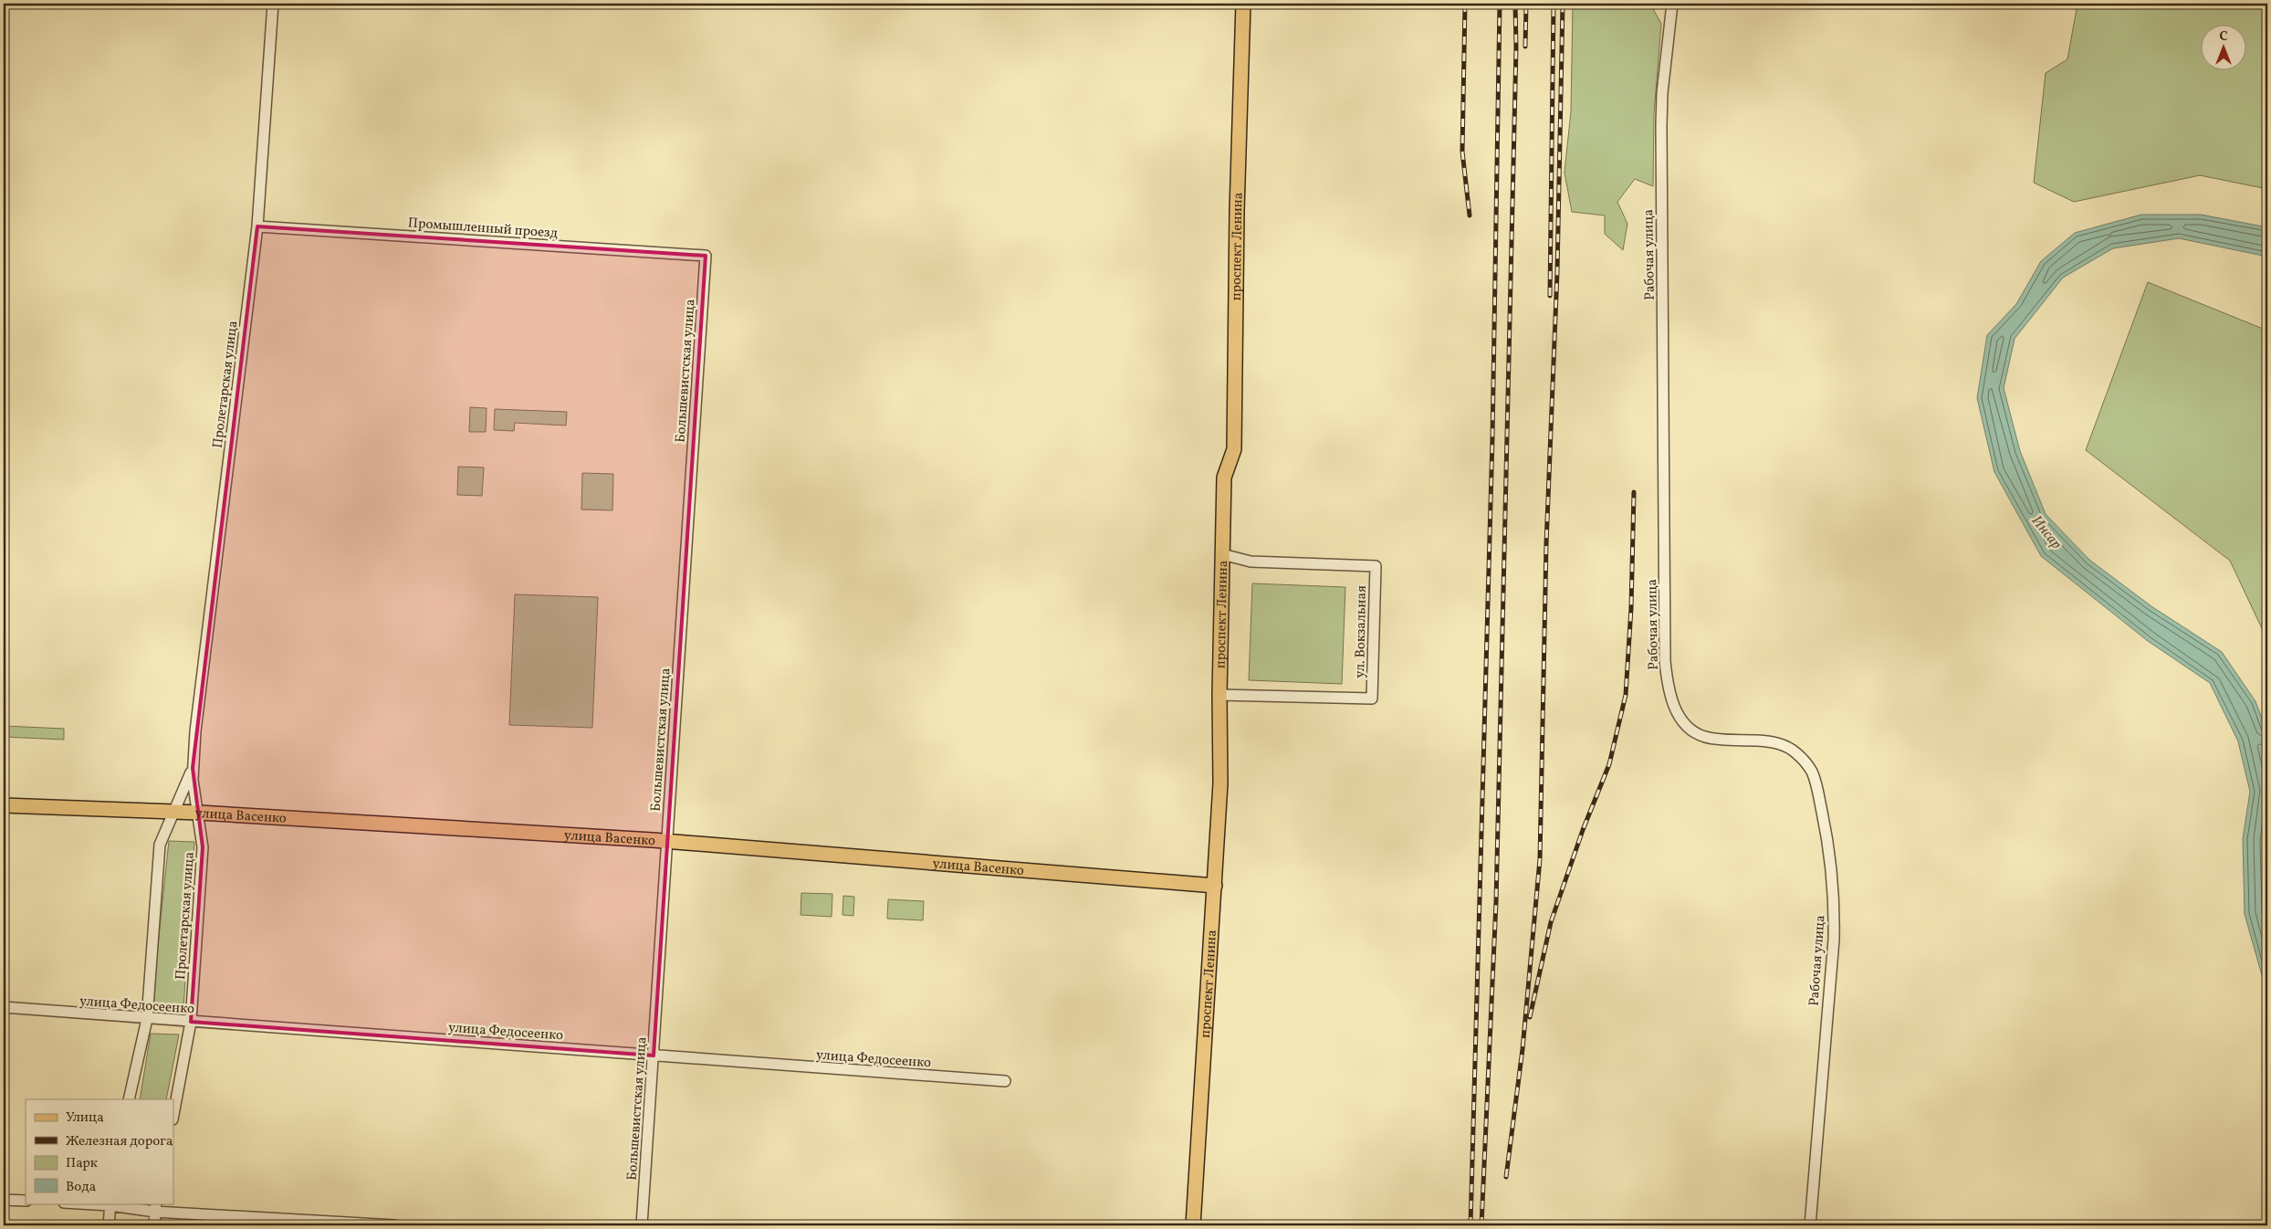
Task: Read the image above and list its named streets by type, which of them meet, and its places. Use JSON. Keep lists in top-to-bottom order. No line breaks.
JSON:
{"streets":{"main road":["проспект Ленина","улица Васенко"],"street":["Промышленный проезд","Рабочая улица","Большевистская улица","Пролетарская улица","ул. Вокзальная","улица Федосеенко"]},"crossings":[["Промышленный проезд","Большевистская улица"],["Промышленный проезд","Пролетарская улица"],["проспект Ленина","ул. Вокзальная"],["проспект Ленина","улица Васенко"],["Большевистская улица","улица Васенко"],["Большевистская улица","улица Федосеенко"],["Пролетарская улица","улица Васенко"],["Пролетарская улица","улица Федосеенко"]],"water":["Инсар"],"legend":["Улица","Железная дорога","Парк","Вода"],"north":"top"}
